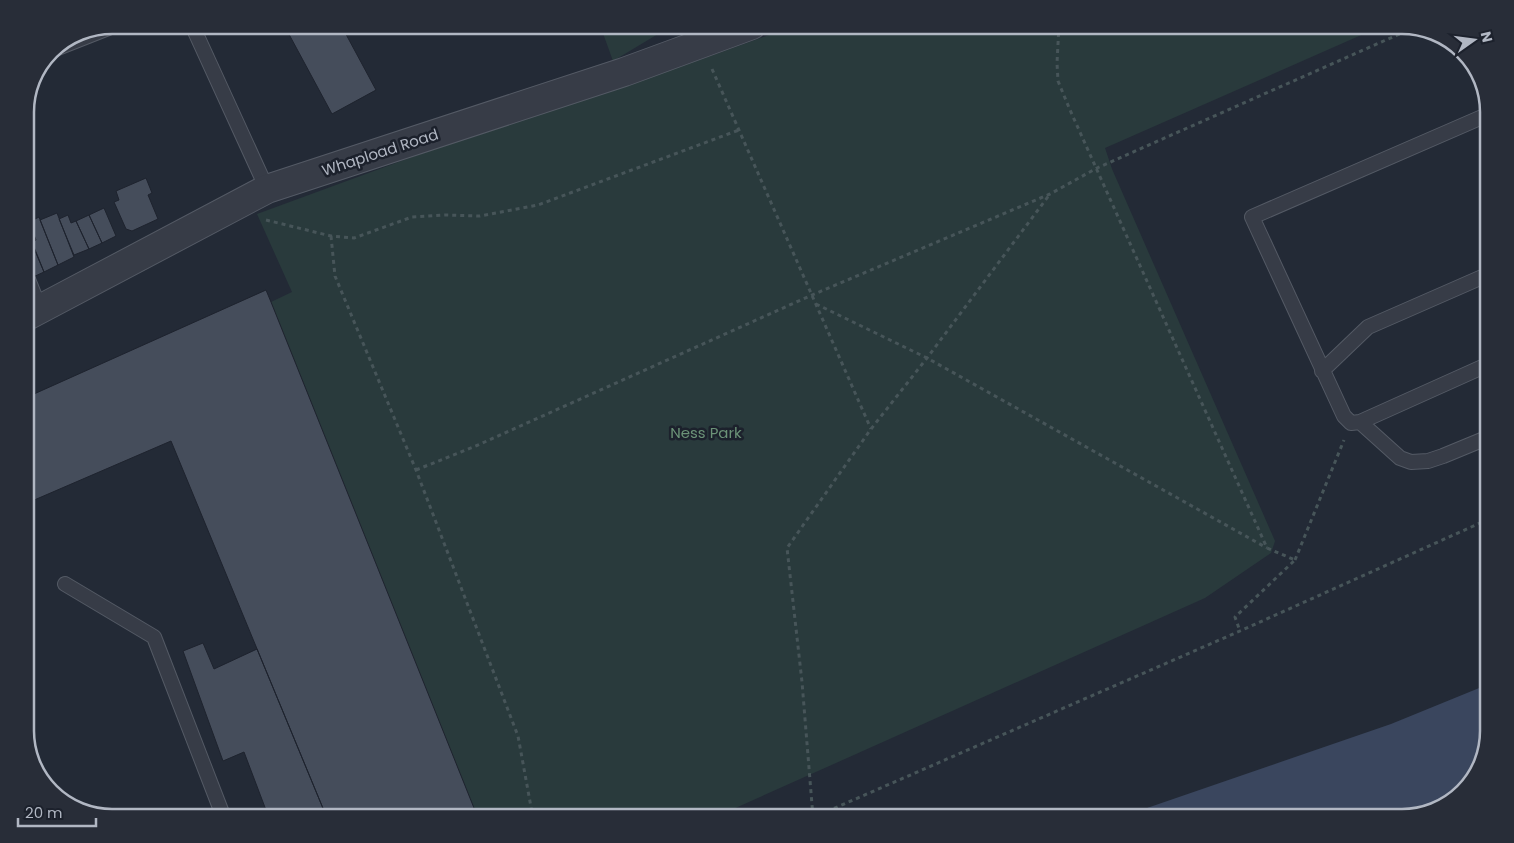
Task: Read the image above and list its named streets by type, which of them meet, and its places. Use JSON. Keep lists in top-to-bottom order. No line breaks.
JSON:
{"streets":{"street":["Whapload Road"]},"parks":["Ness Park"],"scale_bar":"20 m","north":"right"}
